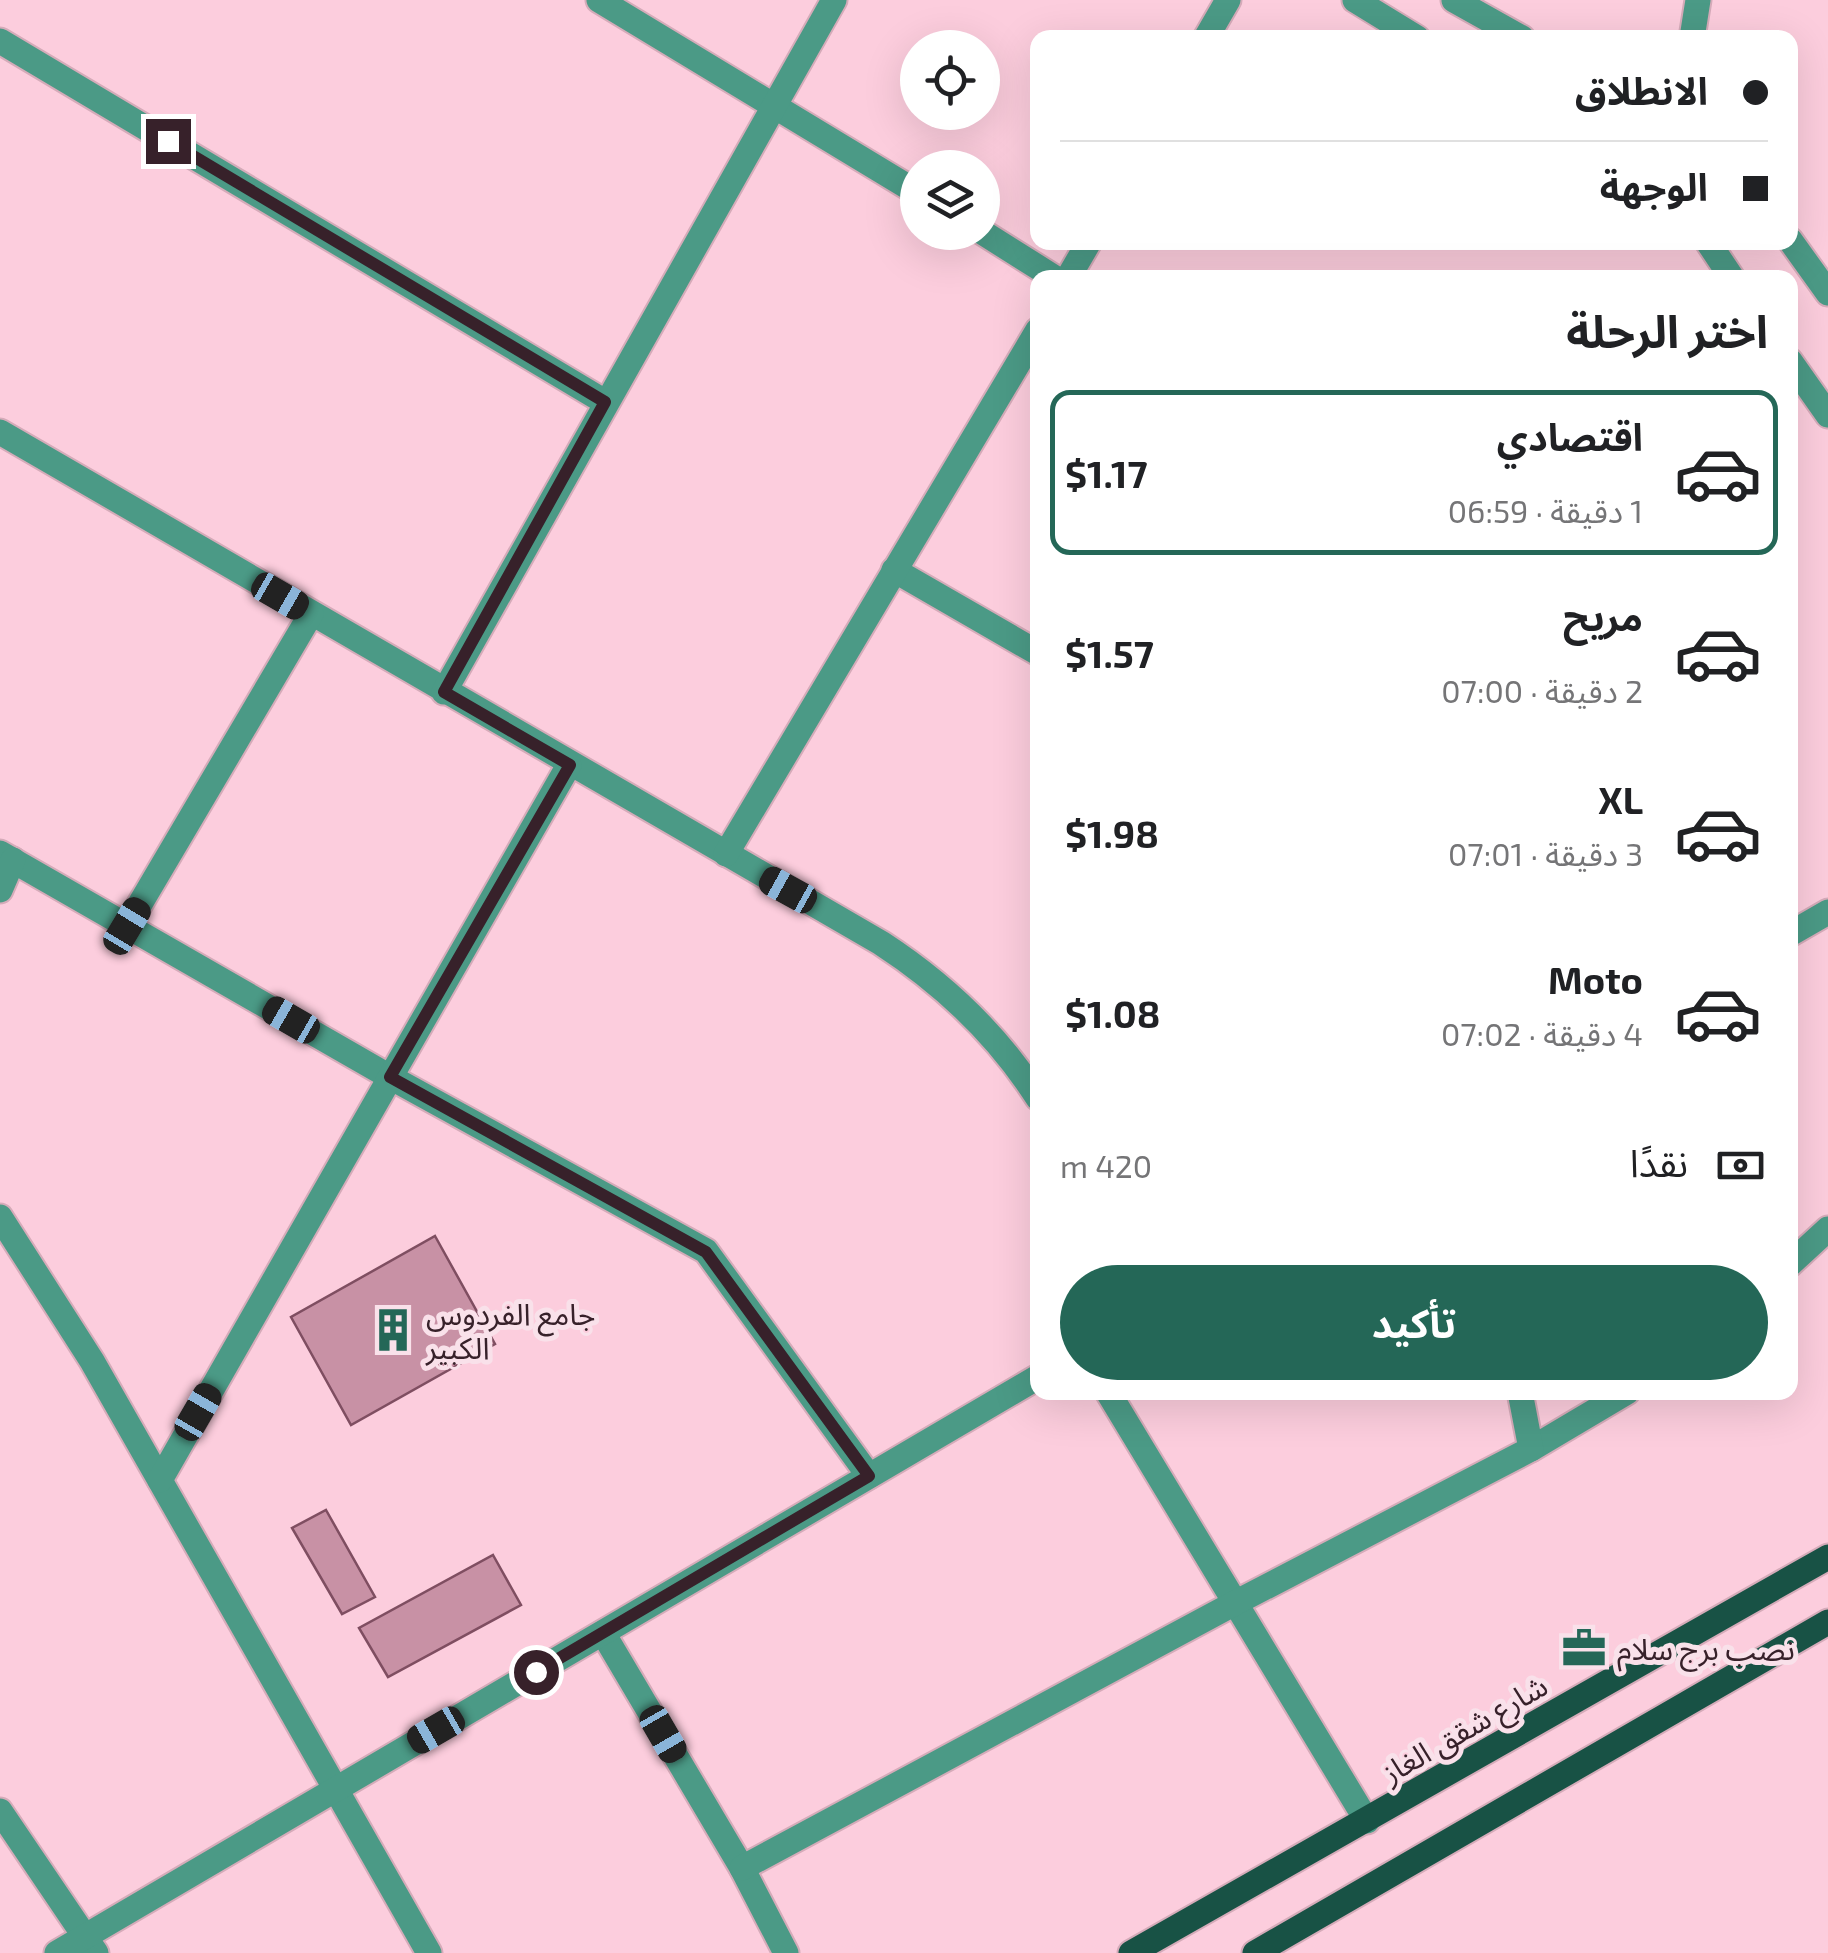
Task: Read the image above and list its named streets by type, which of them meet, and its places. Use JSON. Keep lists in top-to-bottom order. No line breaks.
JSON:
{"streets":{"main road":["شارع شقق الغاز"]},"places":{"building":["جامع الفردوس الكبير"],"office":["نصب برج سلام"]},"page":{"banner":["الانطلاق","الوجهة"],"heading":"اختر الرحلة","list":[{"name":"اقتصادي","note":"1 دقيقة · 06:59","value":"$1.17"},{"name":"مريح","note":"2 دقيقة · 07:00","value":"$1.57"},{"name":"XL","note":"3 دقيقة · 07:01","value":"$1.98"},{"name":"Moto","note":"4 دقيقة · 07:02","value":"$1.08"}],"pay":["نقدًا","420 m"],"buttons":"تأكيد"}}
